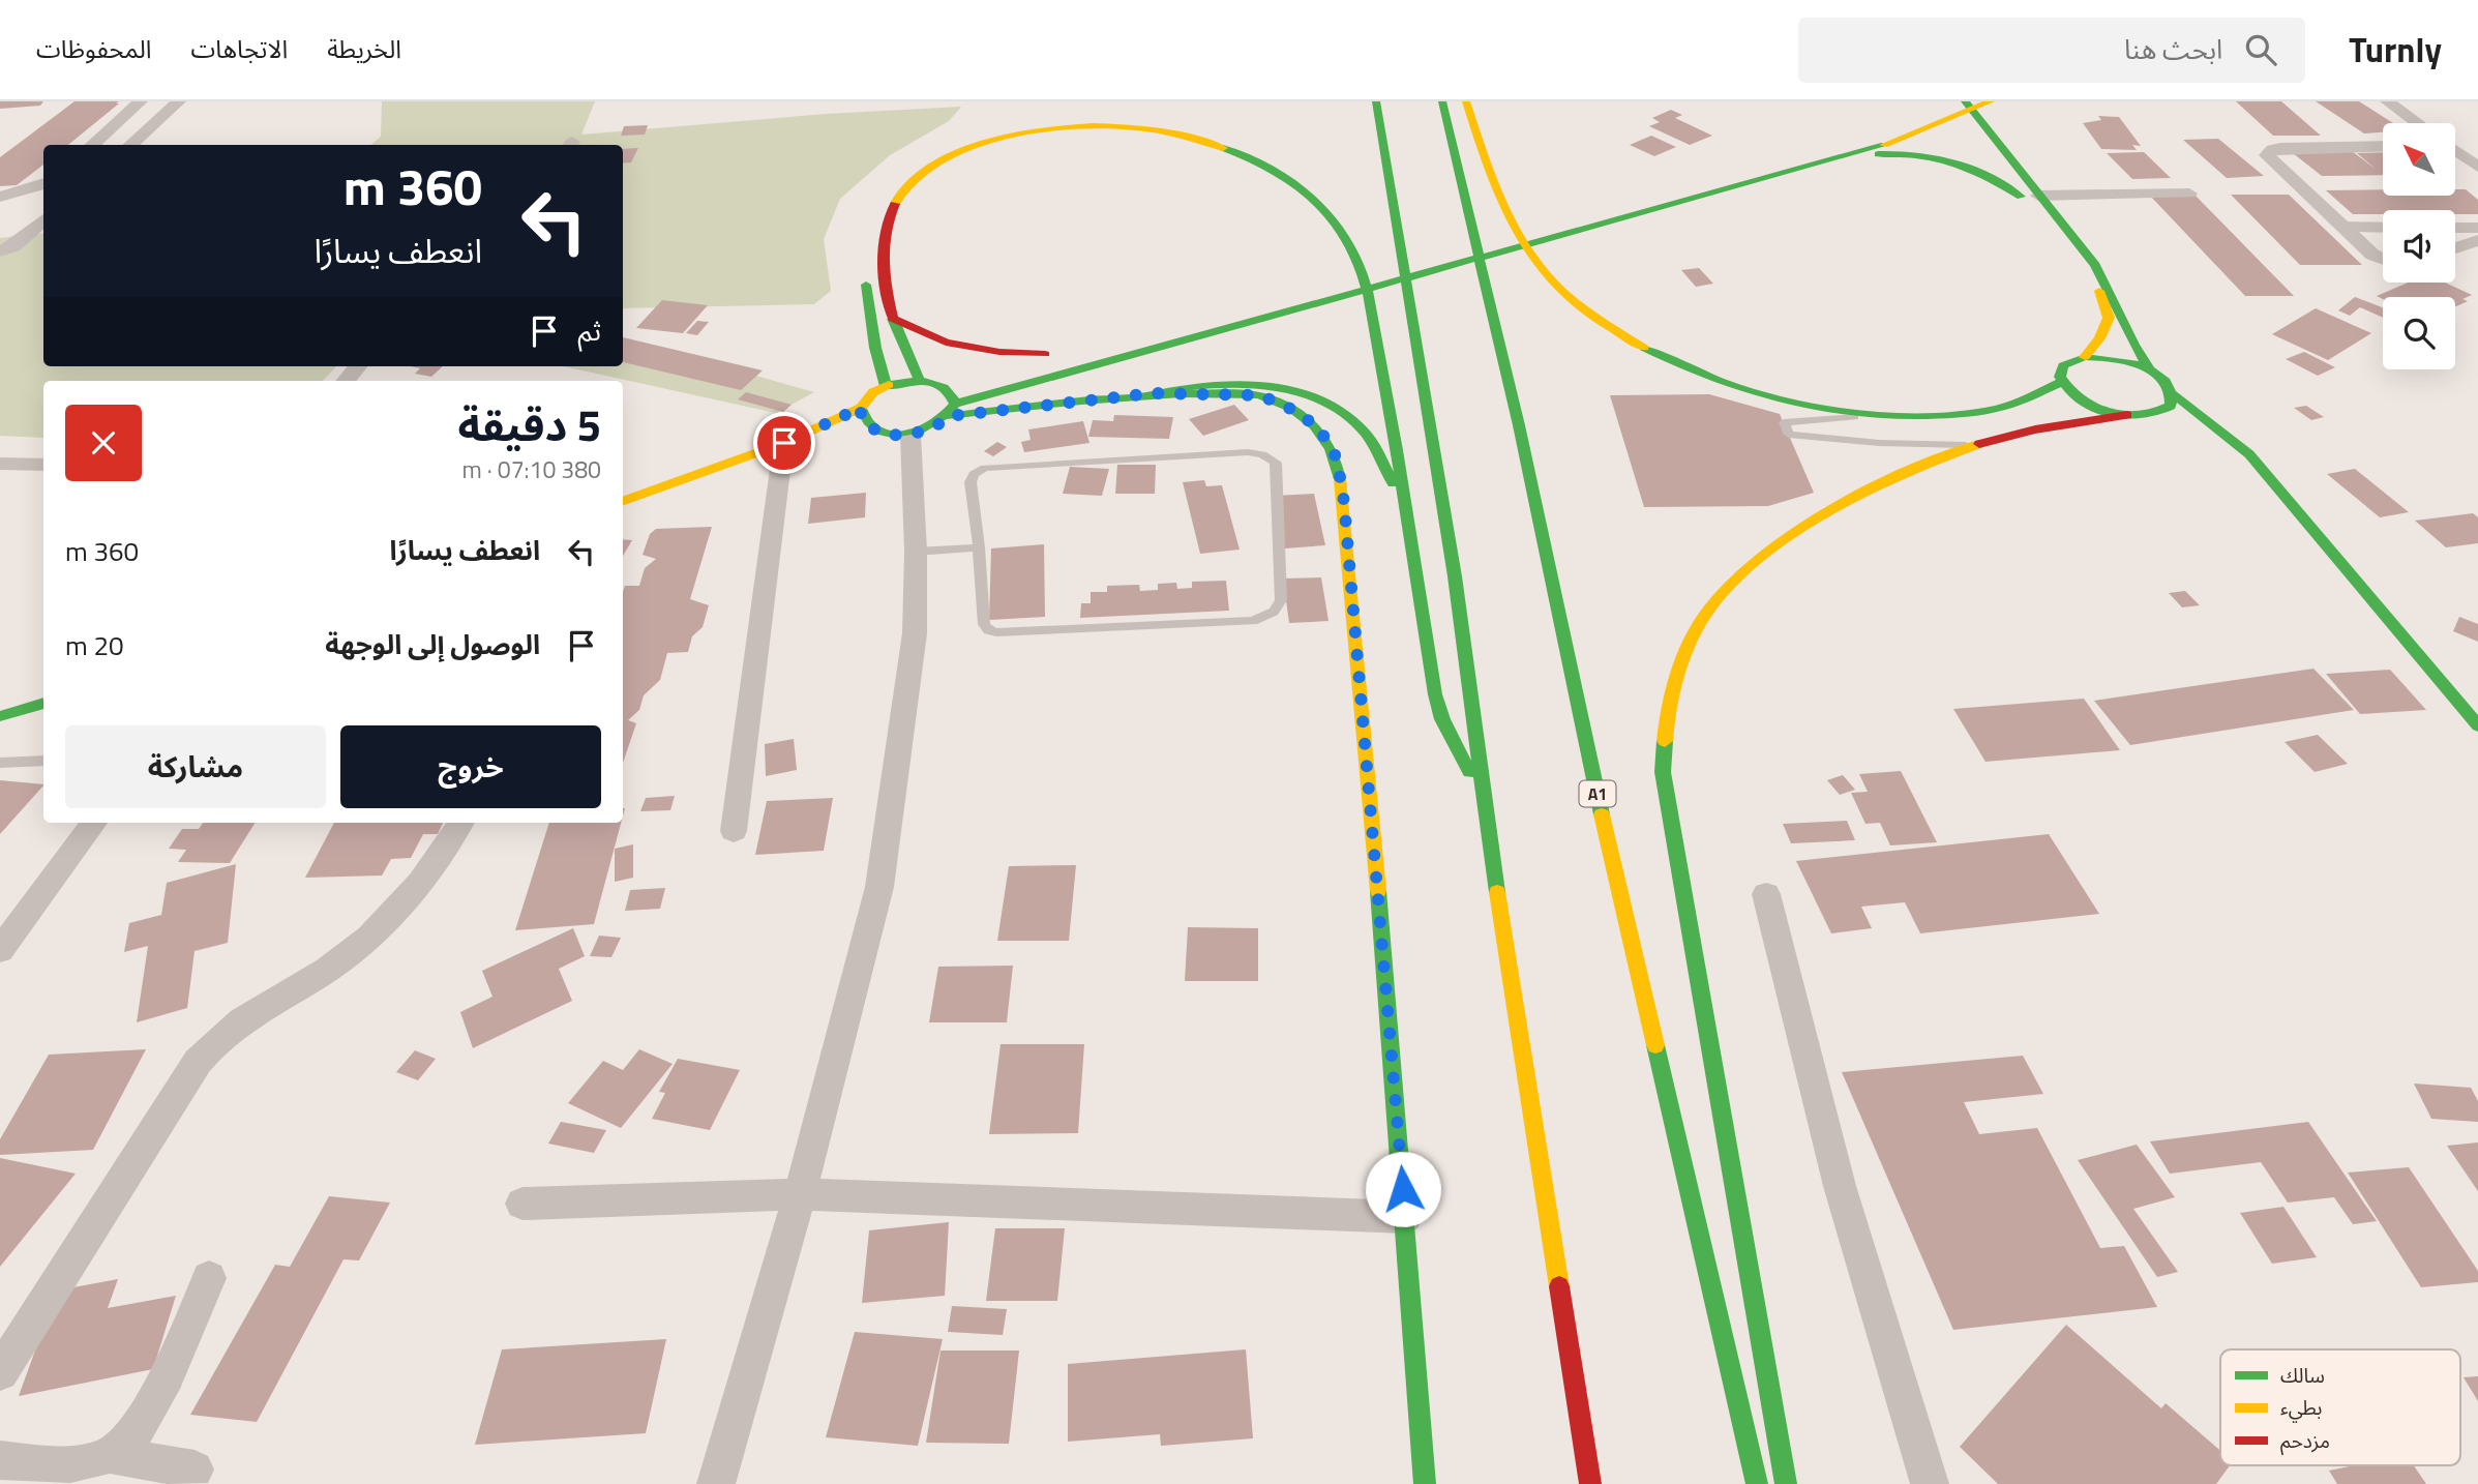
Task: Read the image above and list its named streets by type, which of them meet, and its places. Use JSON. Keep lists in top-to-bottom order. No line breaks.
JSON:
{"streets":{"main road":["A1"]},"legend":["سالك","بطيء","مزدحم"],"north":"top left","page":{"header":"Turnly","search":"ابحث هنا","nav":["الخريطة","الاتجاهات","المحفوظات"],"turn":["360 m","انعطف يسارًا"],"then":"ثم","heading":["5 دقيقة","380 m · 07:10"],"list":[{"name":"انعطف يسارًا","value":"360 m"},{"name":"الوصول إلى الوجهة","value":"20 m"}],"buttons":["خروج","مشاركة"]}}
